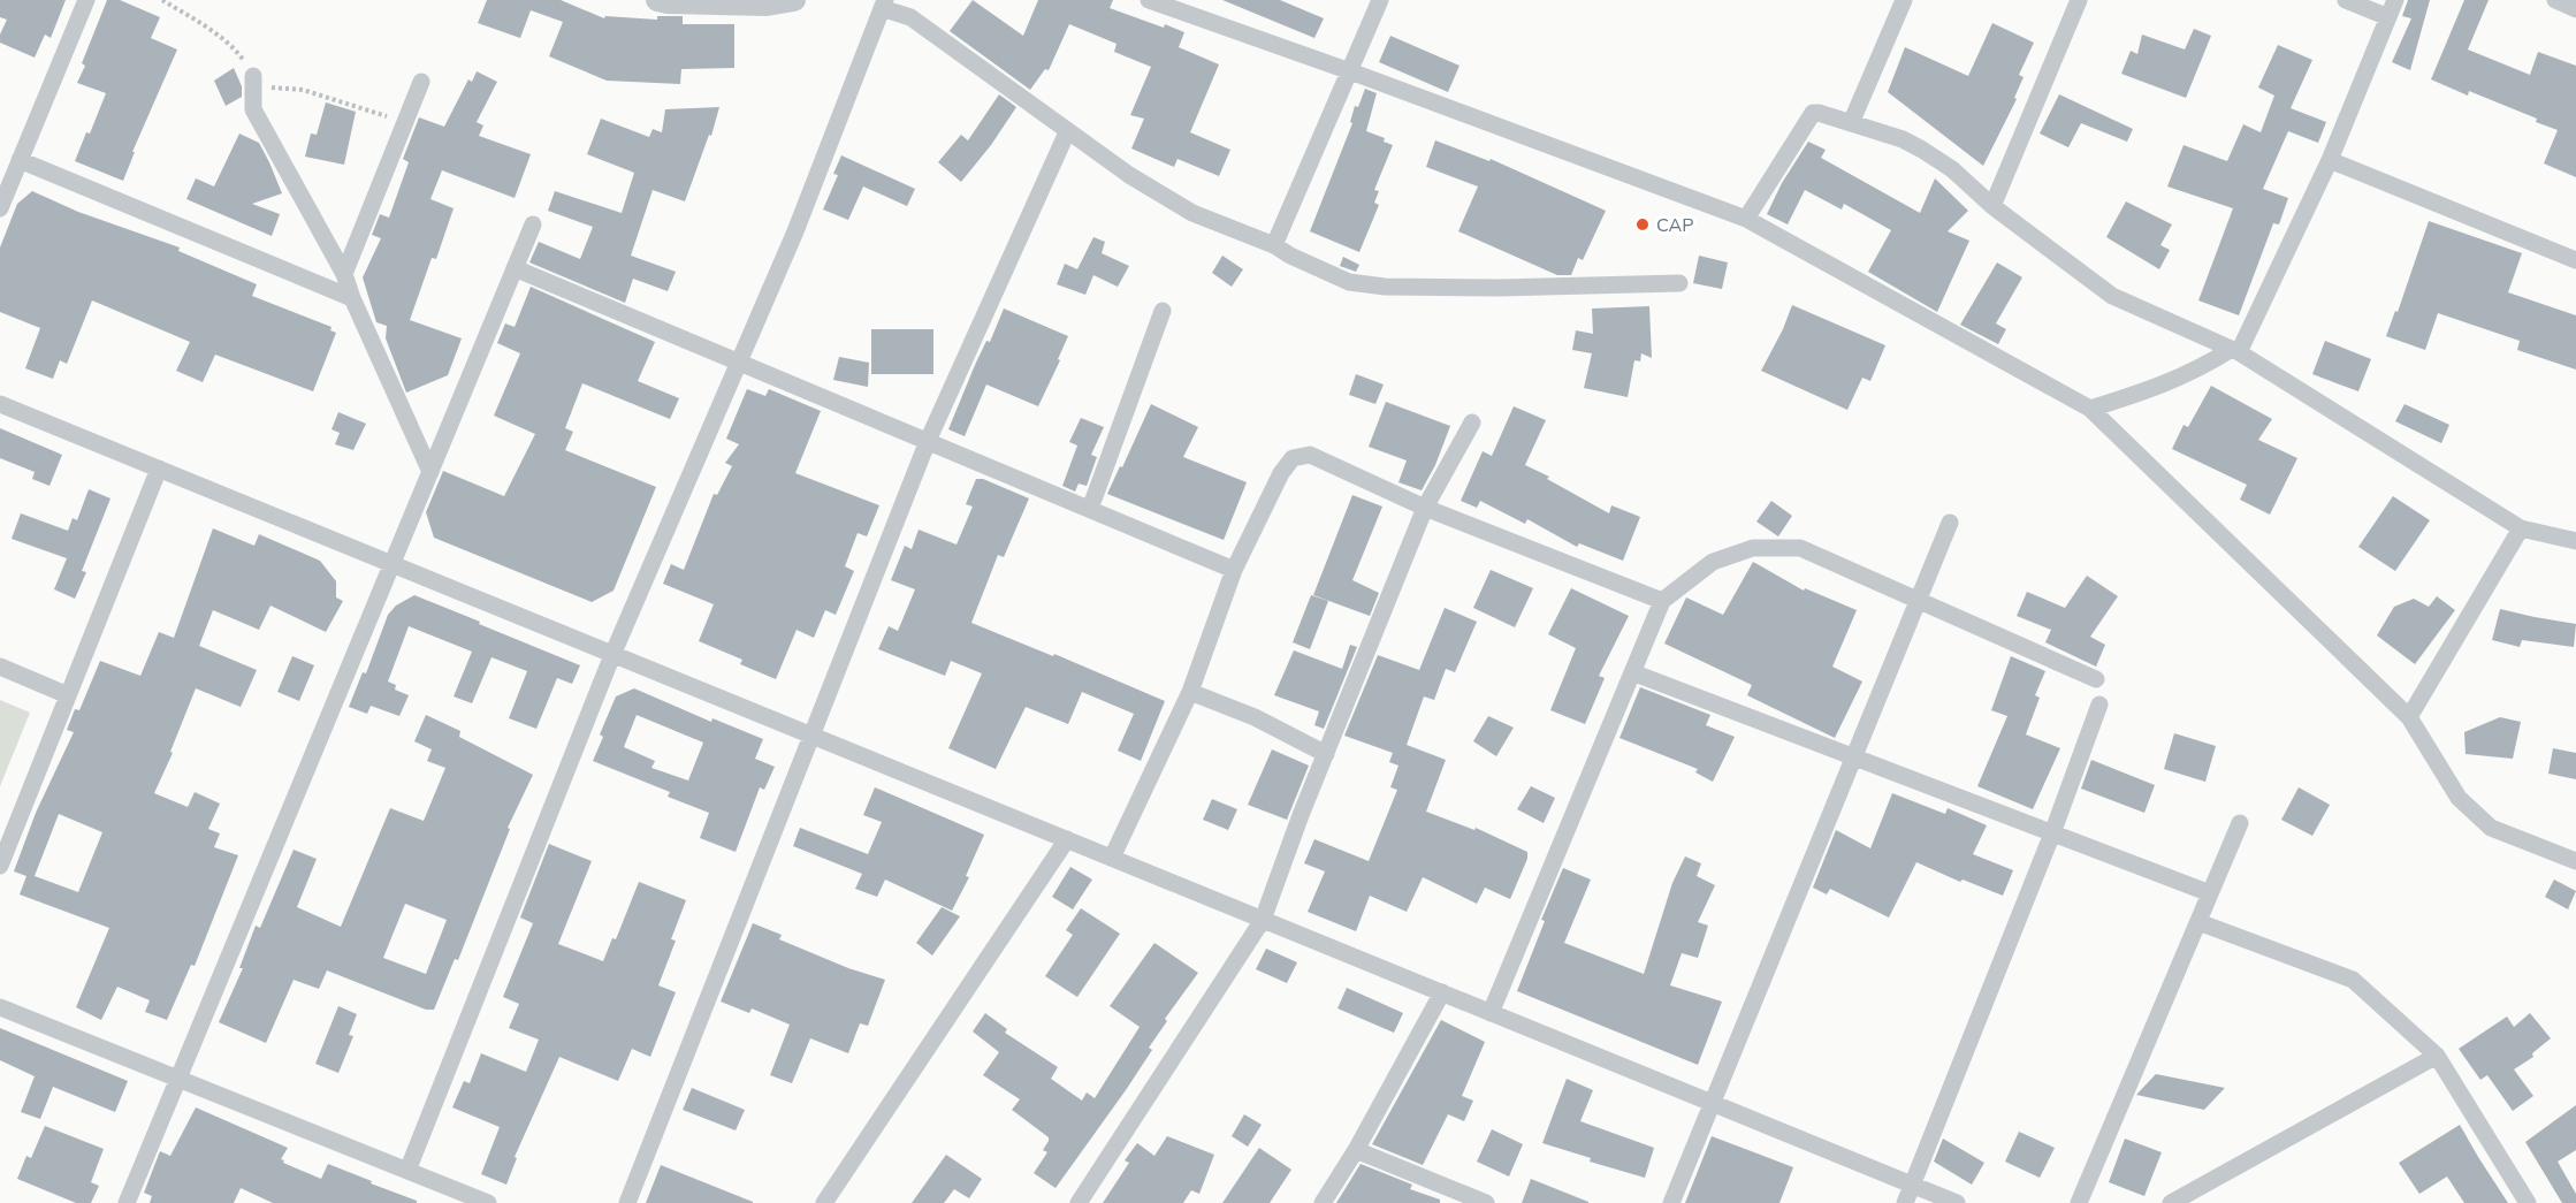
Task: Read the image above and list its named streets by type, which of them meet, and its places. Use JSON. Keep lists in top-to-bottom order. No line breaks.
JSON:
{"places":["CAP"]}
